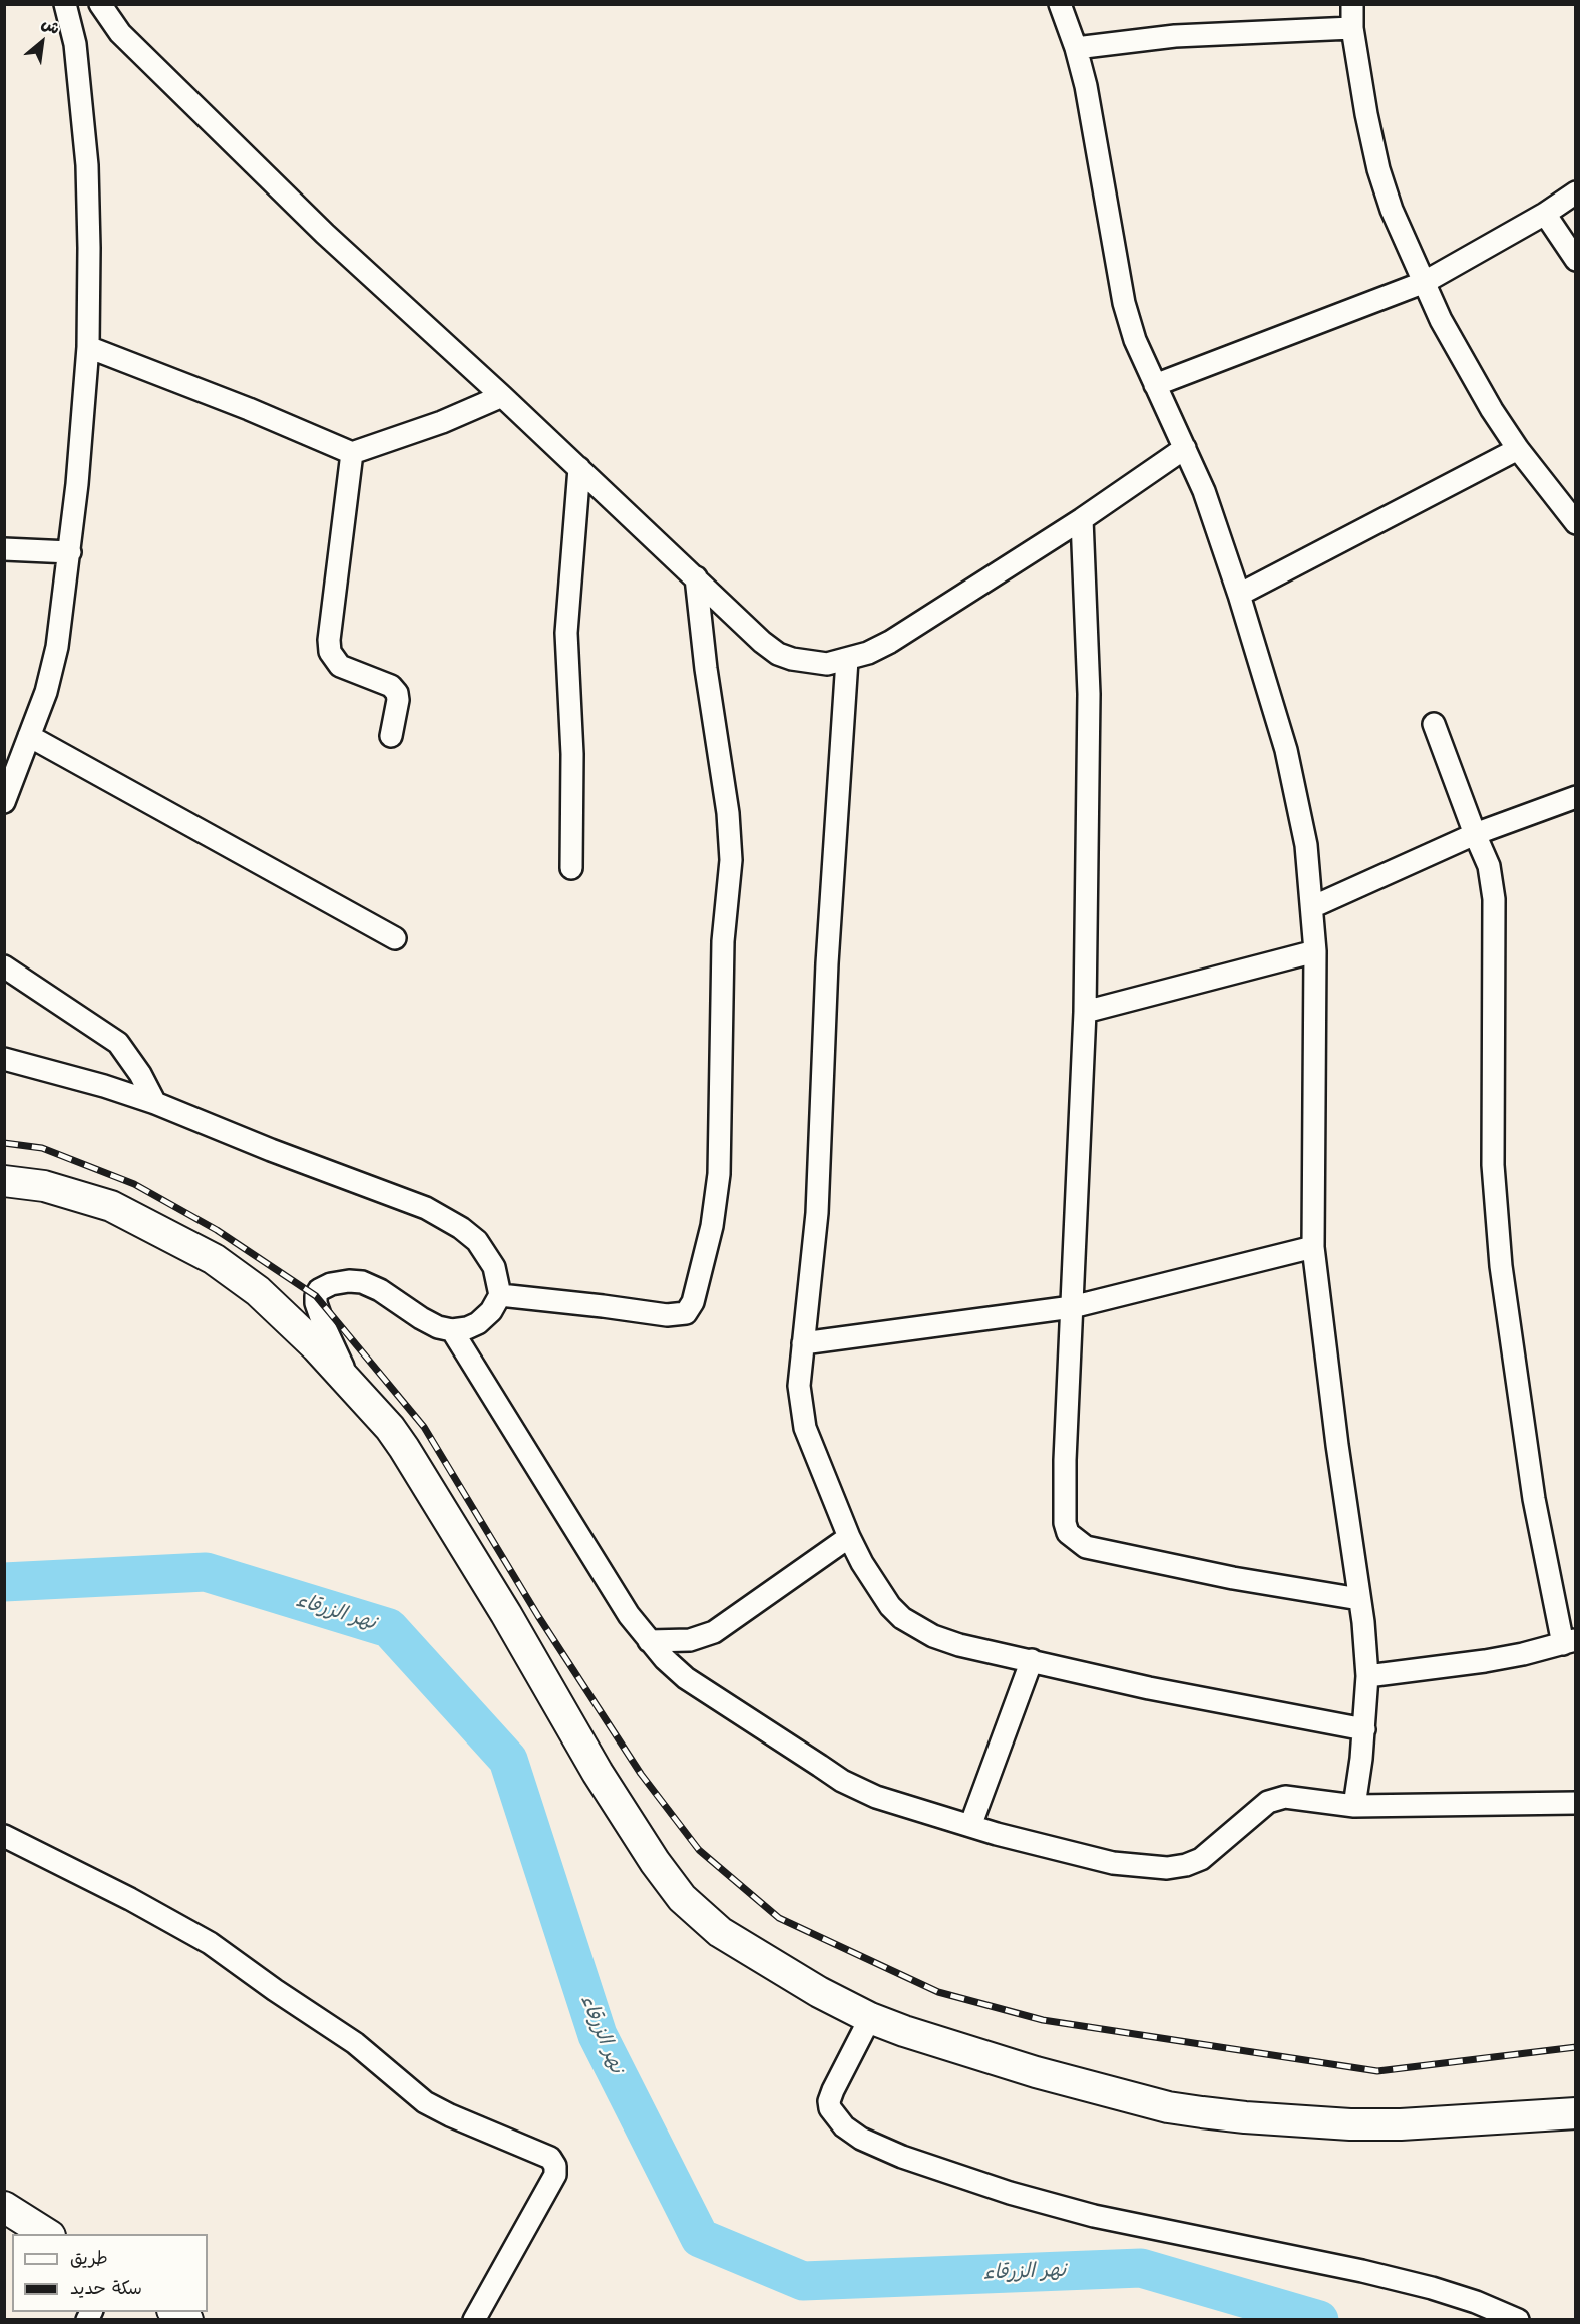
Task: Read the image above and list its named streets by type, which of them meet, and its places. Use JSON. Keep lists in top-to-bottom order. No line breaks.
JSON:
{"water":["نهر الزرقاء"],"legend":["طريق","سكة حديد"],"north":"top right"}
